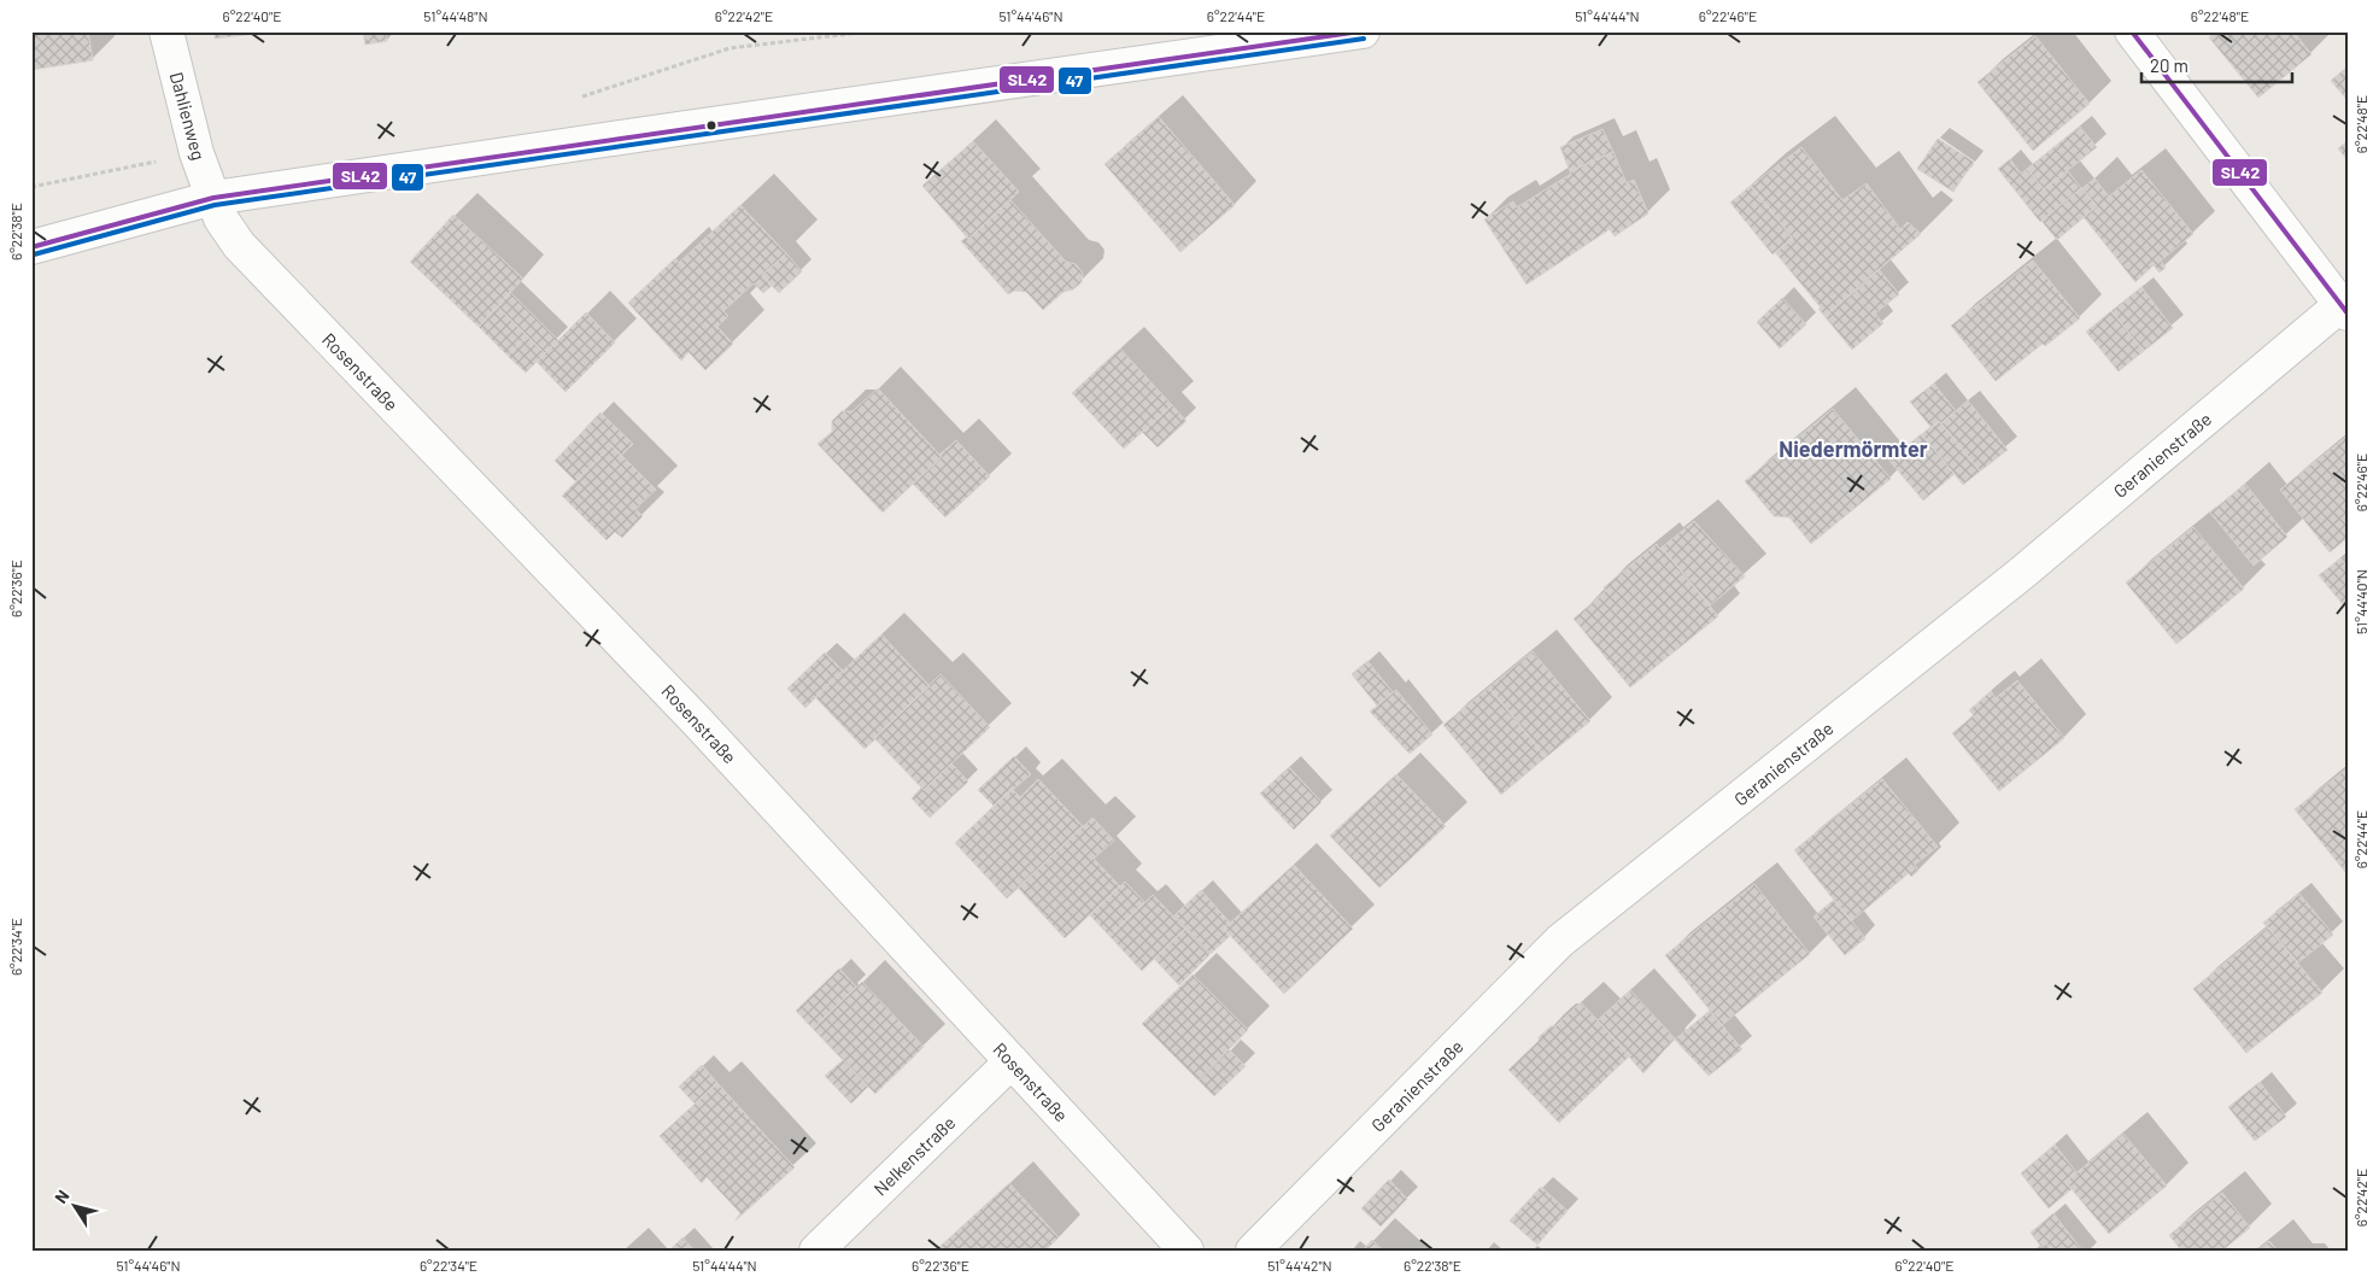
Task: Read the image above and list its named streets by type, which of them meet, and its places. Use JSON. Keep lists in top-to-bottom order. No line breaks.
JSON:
{"streets":{"street":["Dahlienweg","Rosenstraße","Geranienstraße","Nelkenstraße"]},"crossings":[["Dahlienweg","Rosenstraße"],["Rosenstraße","Nelkenstraße"]],"districts":["Niedermörmter"],"lines":["transit line SL42","transit line 47"],"scale_bar":"20 m","north":"top left","coordinates":["6°22'40\"E","51°44'48\"N","6°22'42\"E","51°44'46\"N","6°22'44\"E","51°44'44\"N","6°22'46\"E","6°22'48\"E","6°22'38\"E","6°22'36\"E","51°44'40\"N","6°22'34\"E","51°44'42\"N"]}
